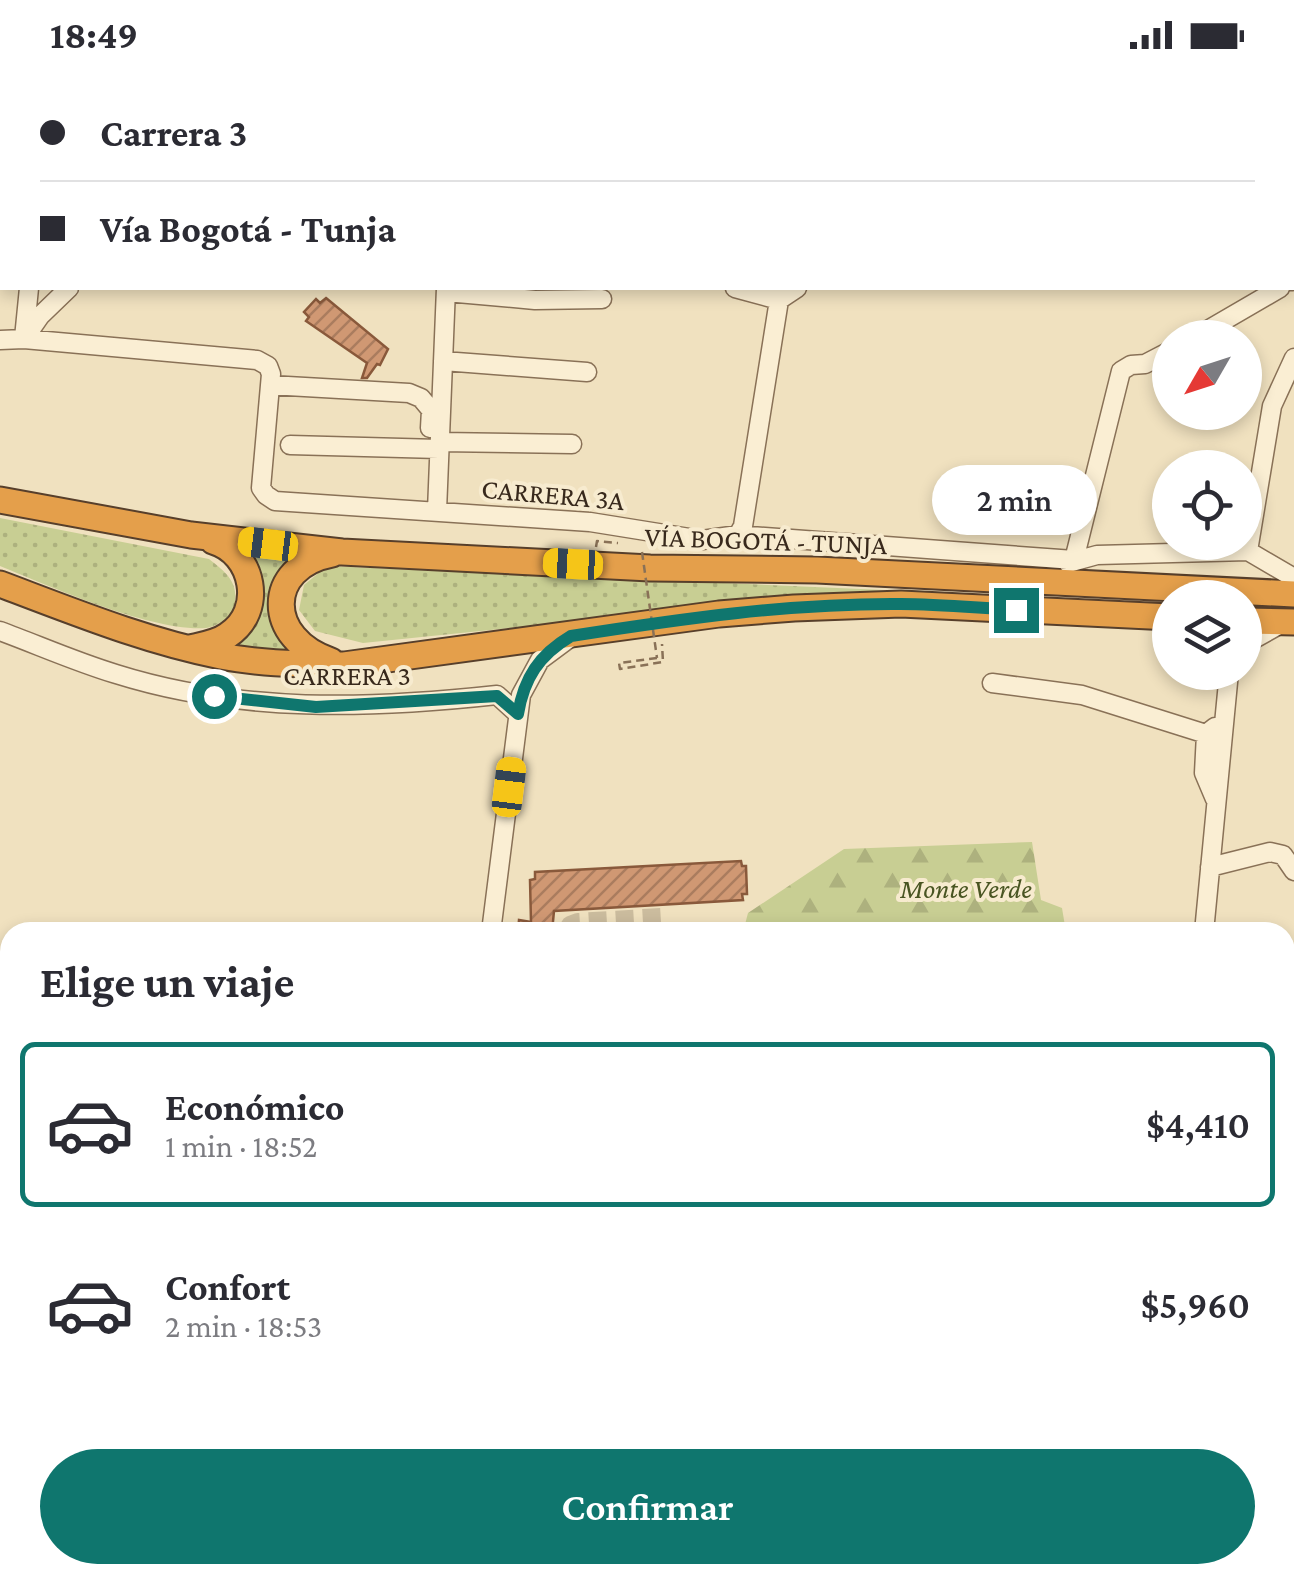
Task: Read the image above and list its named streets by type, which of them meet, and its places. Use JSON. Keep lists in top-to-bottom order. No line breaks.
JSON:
{"streets":{"highway":["VÍA BOGOTÁ - TUNJA"],"street":["CARRERA 3A","CARRERA 3"]},"crossings":[["CARRERA 3A","VÍA BOGOTÁ - TUNJA"]],"parks":["Monte Verde"],"north":"bottom left","page":{"status":"18:49","banner":["Carrera 3","Vía Bogotá - Tunja"],"bubble":"2 min","heading":"Elige un viaje","list":[{"name":"Económico","note":"1 min · 18:52","value":"$4,410"},{"name":"Confort","note":"2 min · 18:53","value":"$5,960"}],"buttons":"Confirmar"}}
